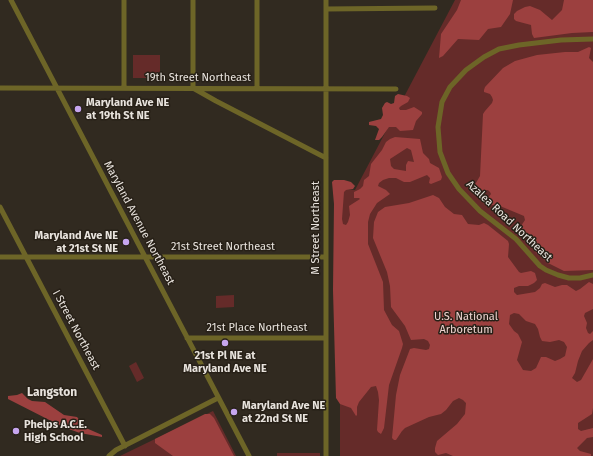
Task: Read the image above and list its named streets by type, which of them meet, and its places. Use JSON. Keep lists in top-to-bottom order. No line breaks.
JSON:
{"streets":{"street":["19th Street Northeast","Azalea Road Northeast","Maryland Avenue Northeast","M Street Northeast","21st Street Northeast","21st Place Northeast","I Street Northeast"]},"crossings":[["19th Street Northeast","Maryland Avenue Northeast"],["19th Street Northeast","M Street Northeast"],["Maryland Avenue Northeast","21st Street Northeast"],["Maryland Avenue Northeast","21st Place Northeast"],["M Street Northeast","21st Street Northeast"],["M Street Northeast","21st Place Northeast"],["21st Street Northeast","I Street Northeast"]],"districts":["Langston"],"parks":["U.S. National Arboretum"],"places":["Maryland Ave NE at 19th St NE","Maryland Ave NE at 21st St NE","21st Pl NE at Maryland Ave NE","Maryland Ave NE at 22nd St NE","Phelps A.C.E. High School"]}
